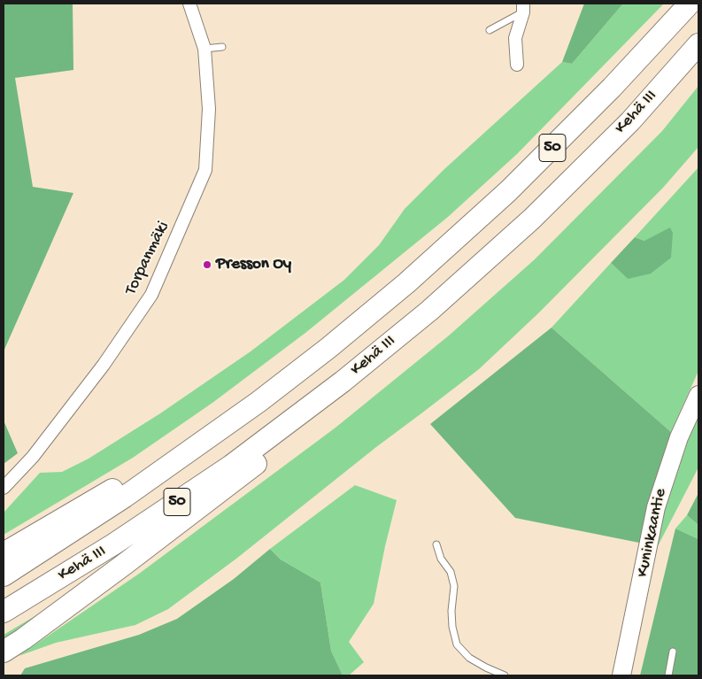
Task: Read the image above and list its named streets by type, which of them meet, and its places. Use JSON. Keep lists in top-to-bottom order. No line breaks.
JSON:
{"streets":{"highway":["Kehä III","50"],"main road":["Kuninkaantie"],"street":["Torpanmäki"]},"places":["Presson Oy"]}
